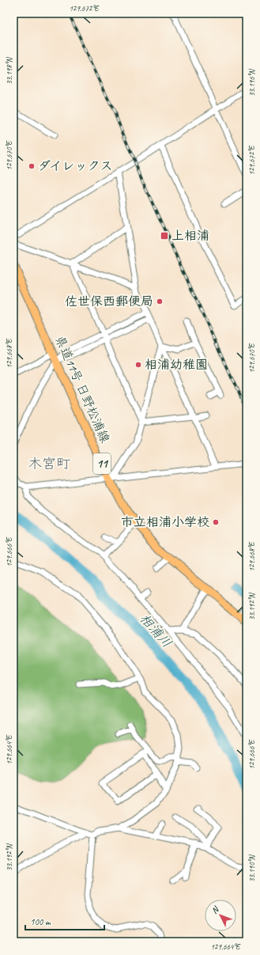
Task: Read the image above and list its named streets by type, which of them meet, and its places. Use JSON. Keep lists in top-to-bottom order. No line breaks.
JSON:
{"streets":{"main road":["県道11号 日野松浦線","11"]},"districts":["木宮町"],"water":["相浦川"],"places":{"other":["ダイレックス","佐世保西郵便局","相浦幼稚園","市立相浦小学校"],"transit":["上相浦"]},"scale_bar":"100 m","north":"top left","coordinates":["129.672°E","33.198°N","33.196°N","129.670°E","129.668°E","129.666°E","33.192°N","129.664°E","33.190°N"]}
